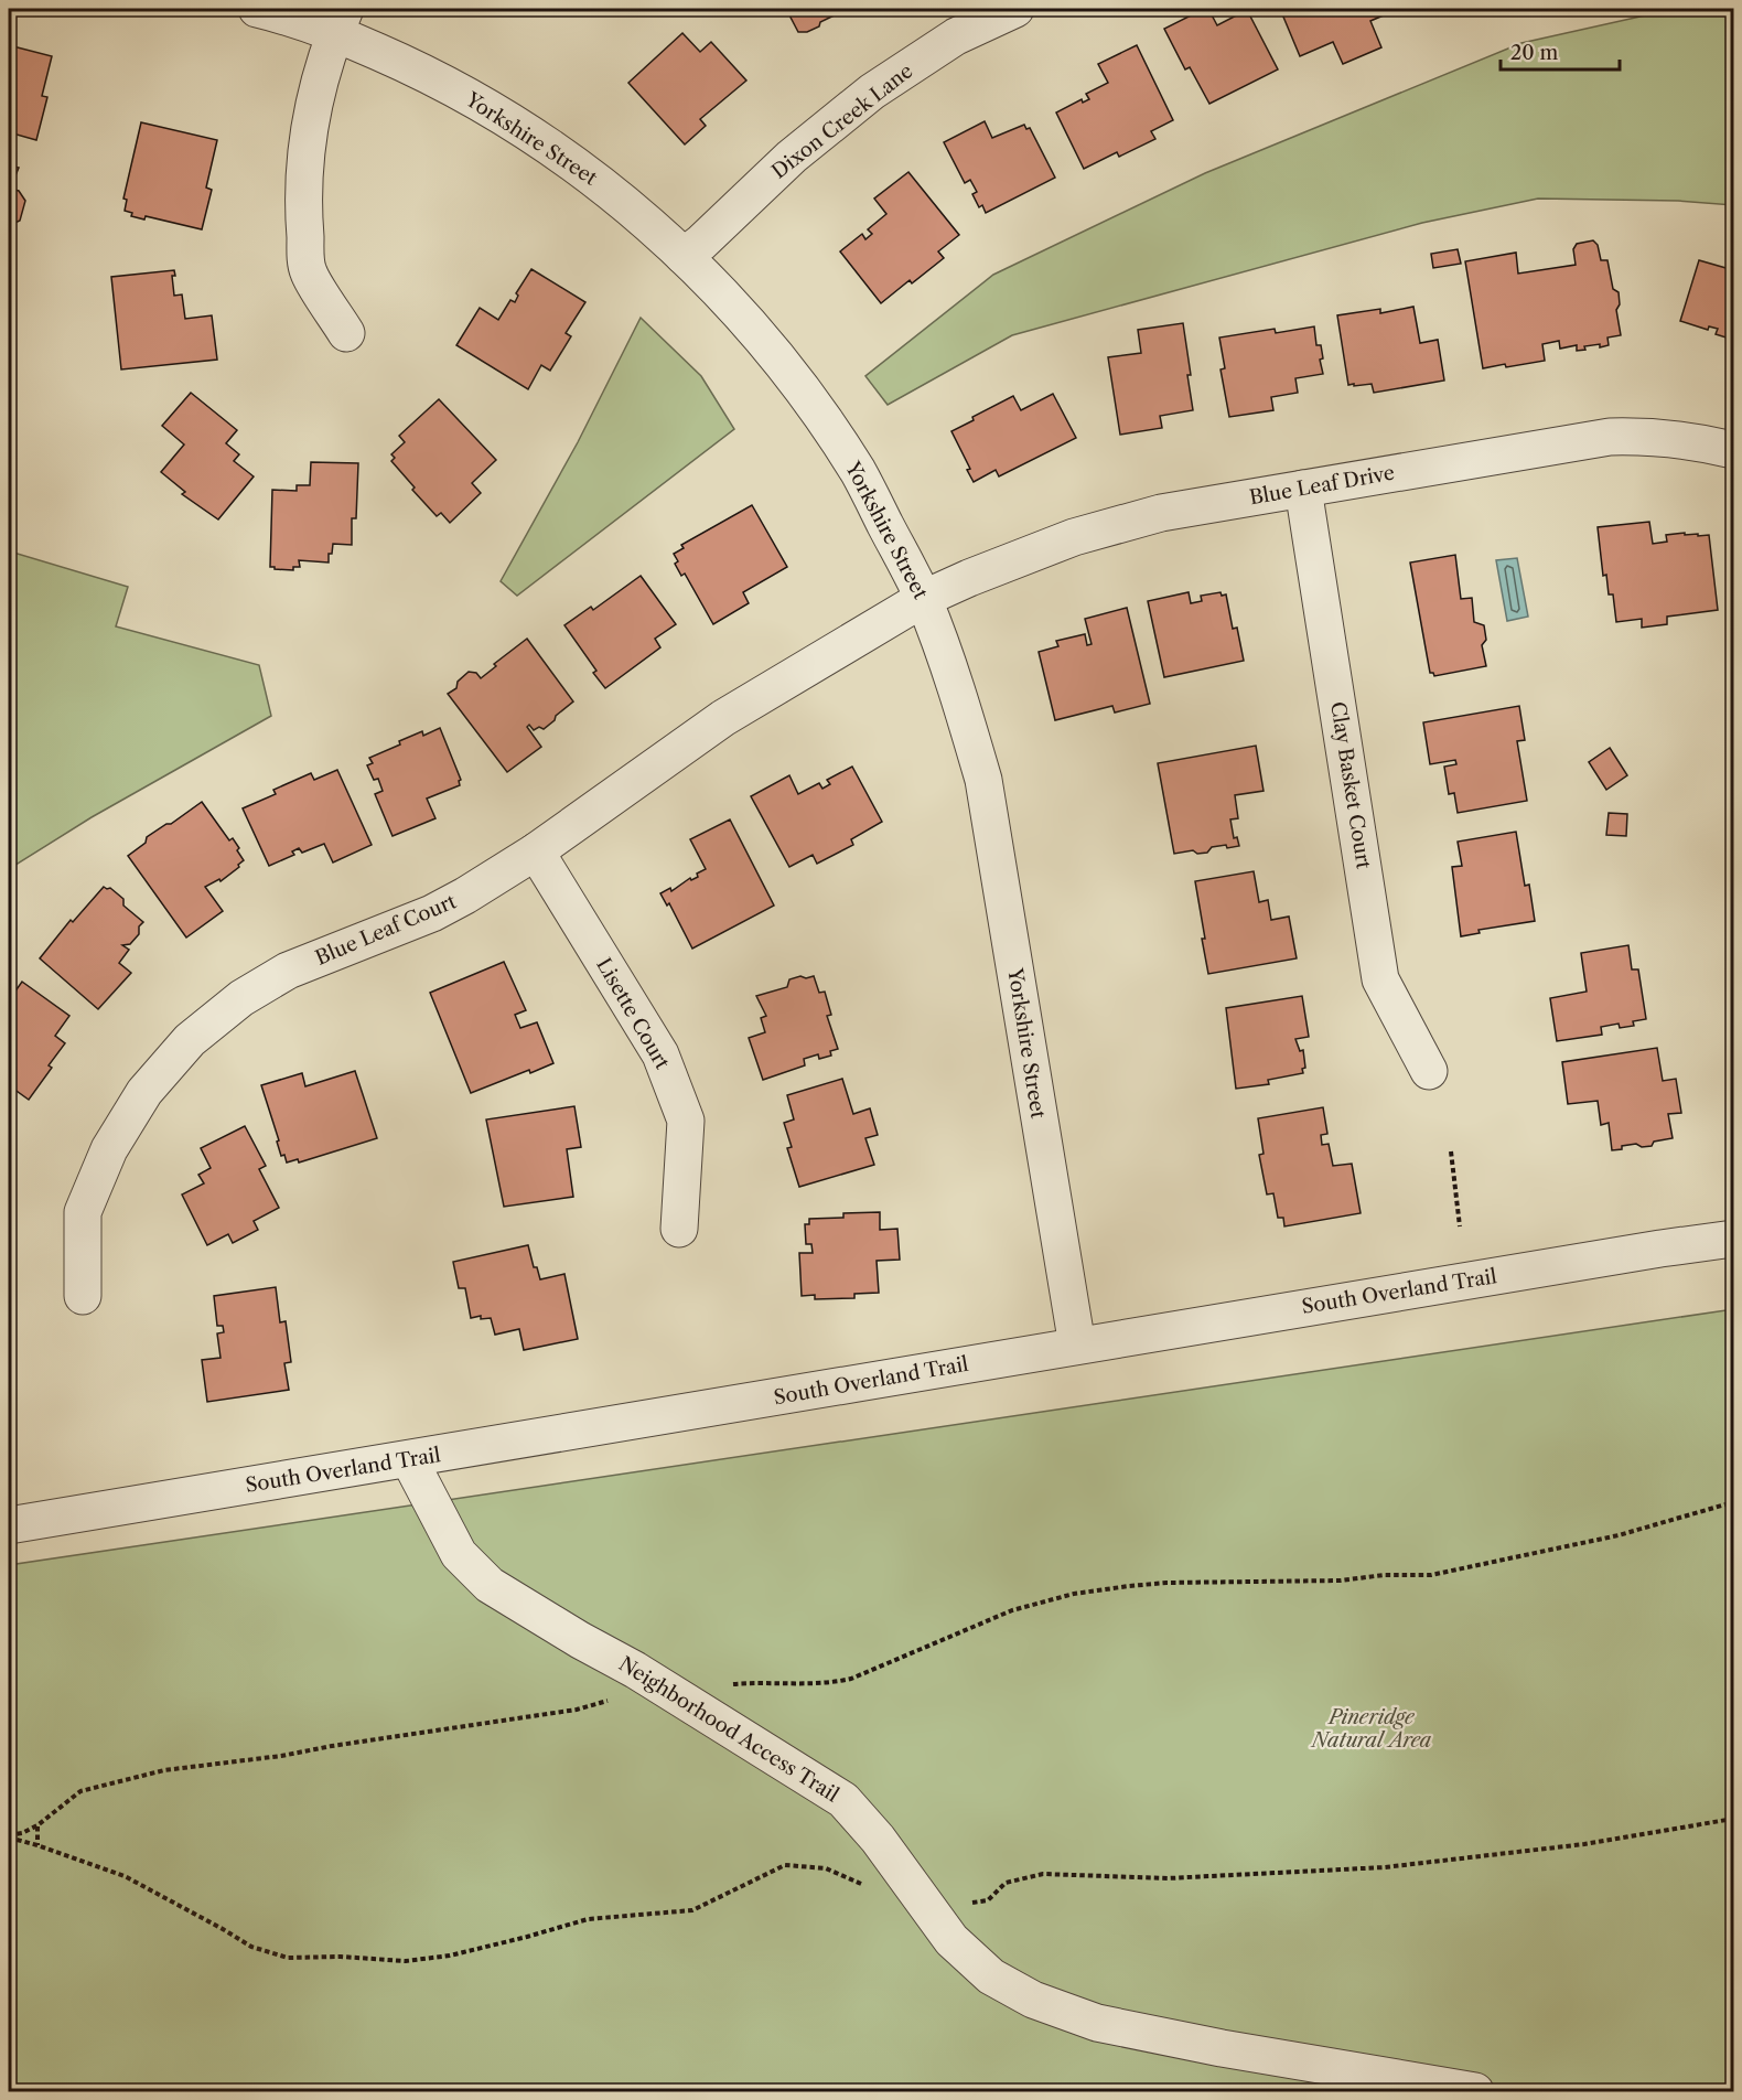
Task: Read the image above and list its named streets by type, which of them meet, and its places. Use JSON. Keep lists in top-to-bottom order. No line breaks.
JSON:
{"streets":{"street":["Dixon Creek Lane","Yorkshire Street","Blue Leaf Drive","Clay Basket Court","Blue Leaf Court","Lisette Court","South Overland Trail","Neighborhood Access Trail"]},"crossings":[["Dixon Creek Lane","Yorkshire Street"],["Yorkshire Street","Blue Leaf Drive"],["Yorkshire Street","Blue Leaf Court"],["Yorkshire Street","South Overland Trail"],["Blue Leaf Drive","Clay Basket Court"],["Blue Leaf Drive","Blue Leaf Court"],["Blue Leaf Court","Lisette Court"],["South Overland Trail","Neighborhood Access Trail"]],"parks":["Pineridge Natural Area"],"scale_bar":"20 m"}
